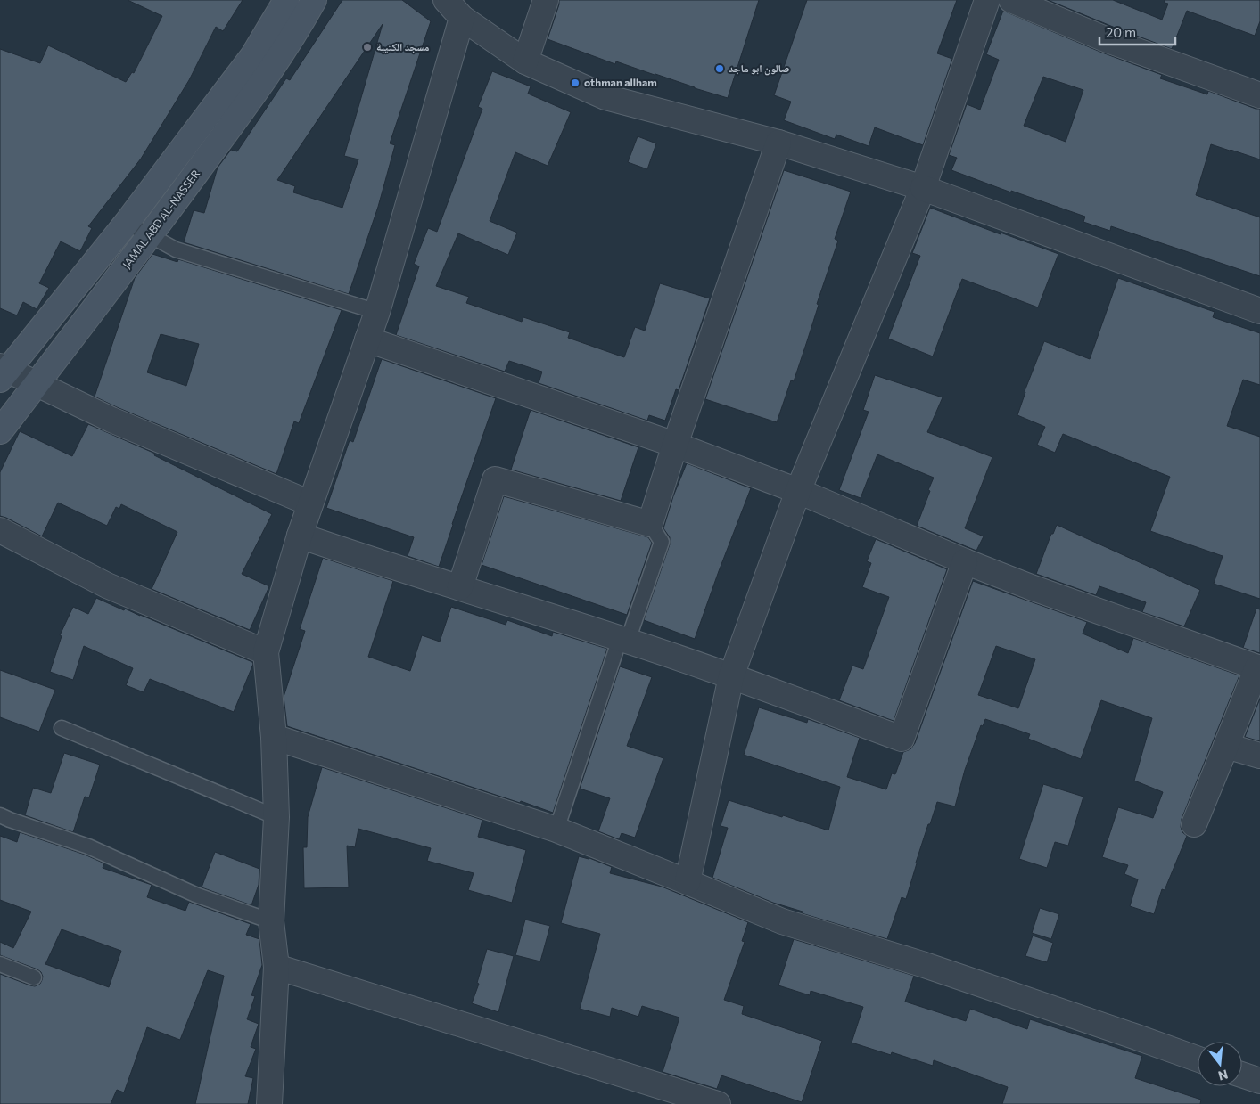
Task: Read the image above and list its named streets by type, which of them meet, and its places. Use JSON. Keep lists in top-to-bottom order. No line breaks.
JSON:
{"streets":{"main road":["JAMAL ABD AL-NASSER"]},"places":["مسجد الكتيبة","صالون ابو ماجد","othman allham"],"scale_bar":"20 m","north":"bottom"}
